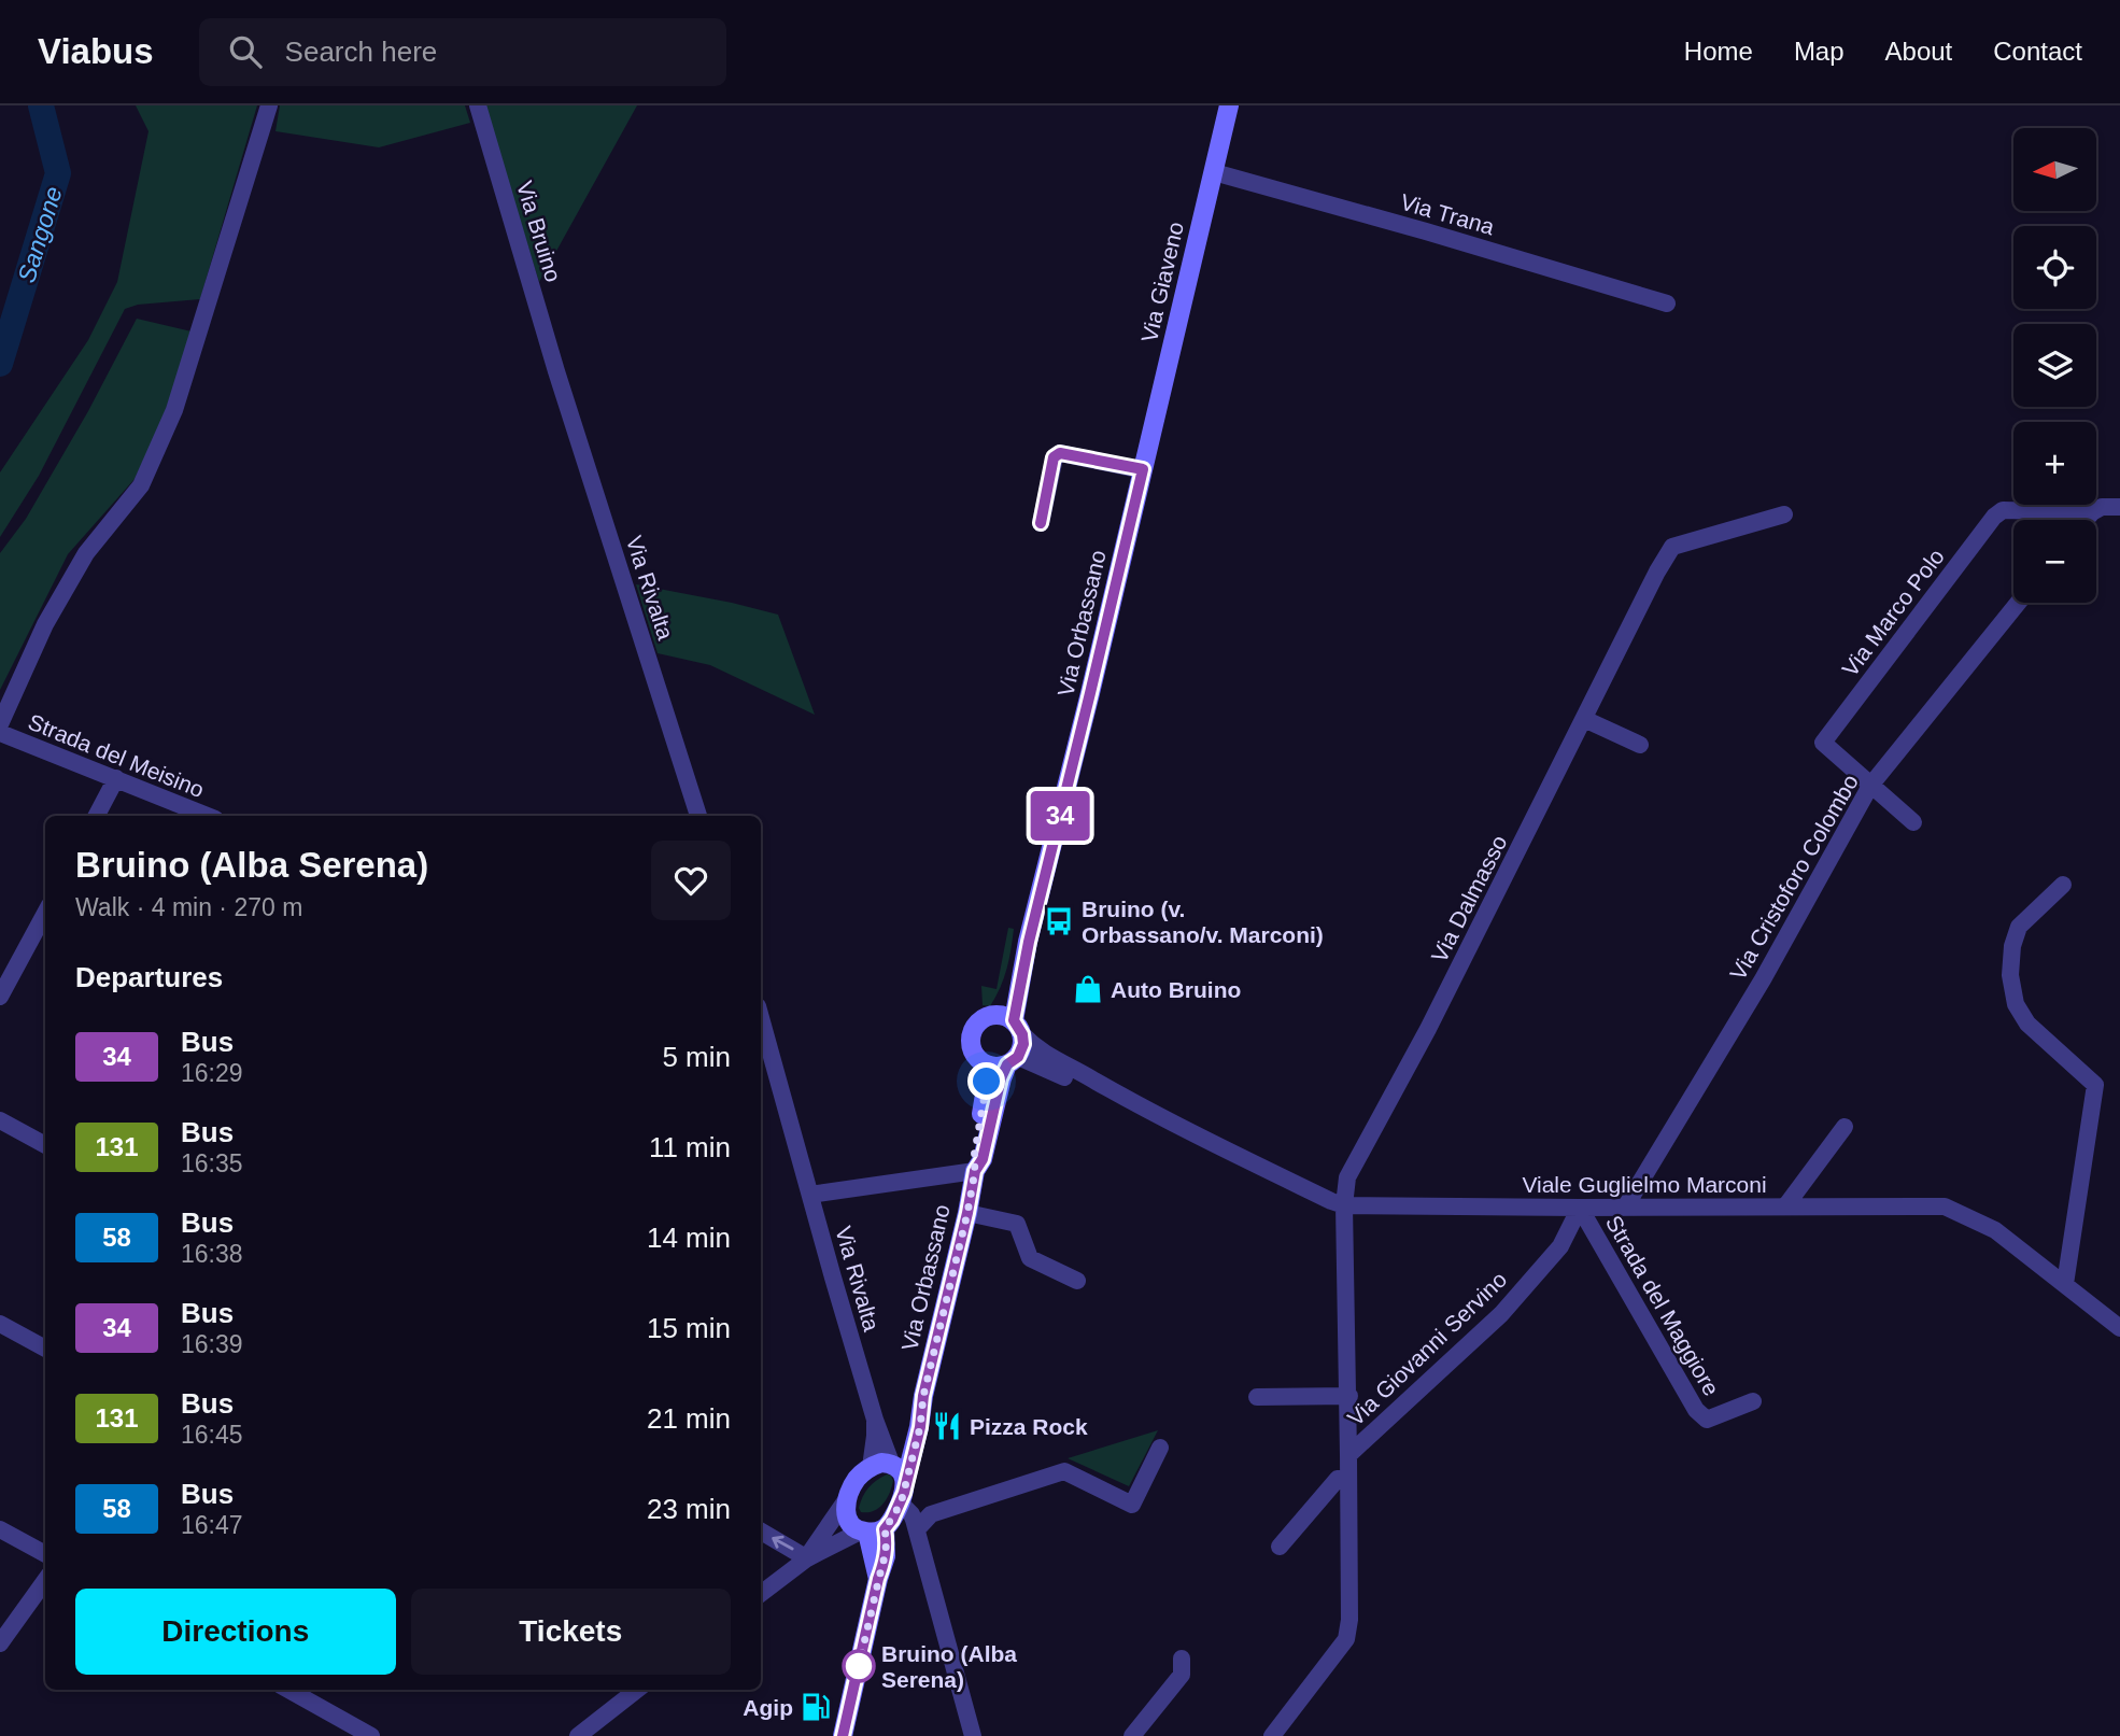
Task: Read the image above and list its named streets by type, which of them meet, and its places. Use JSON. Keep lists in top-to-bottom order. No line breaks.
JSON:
{"streets":{"main road":["Via Giaveno","Via Orbassano"],"street":["Via Trana","Via Bruino","Via Rivalta","Via Marco Polo","Strada del Meisino","Via Cristoforo Colombo","Via Dalmasso","Viale Guglielmo Marconi","Strada del Maggiore","Via Giovanni Servino"]},"crossings":[["Via Trana","Via Giaveno"],["Via Bruino","Via Rivalta"],["Via Giaveno","Via Orbassano"],["Via Rivalta","Via Orbassano"],["Via Marco Polo","Via Cristoforo Colombo"],["Via Orbassano","Viale Guglielmo Marconi"],["Via Cristoforo Colombo","Viale Guglielmo Marconi"],["Via Dalmasso","Viale Guglielmo Marconi"],["Via Dalmasso","Via Giovanni Servino"],["Viale Guglielmo Marconi","Strada del Maggiore"],["Viale Guglielmo Marconi","Via Giovanni Servino"],["Strada del Maggiore","Via Giovanni Servino"]],"water":["Sangone"],"places":{"bus stop":["Bruino (v. Orbassano/v. Marconi)"],"shop":["Auto Bruino"],"restaurant":["Pizza Rock"],"other":["Bruino (Alba Serena)"],"fuel station":["Agip"]},"lines":["bus line 34"],"north":"left","page":{"header":"Viabus","search":"Search here","nav":["Home","Map","About","Contact"],"on_map":"34","map_buttons":["+","−"],"heading":[["Bruino (Alba Serena)","Walk · 4 min · 270 m"],"Departures"],"list":[{"mark":"34","name":"Bus","note":"16:29","value":"5 min"},{"mark":"131","name":"Bus","note":"16:35","value":"11 min"},{"mark":"58","name":"Bus","note":"16:38","value":"14 min"},{"mark":"34","name":"Bus","note":"16:39","value":"15 min"},{"mark":"131","name":"Bus","note":"16:45","value":"21 min"},{"mark":"58","name":"Bus","note":"16:47","value":"23 min"}],"buttons":["Directions","Tickets"]}}
